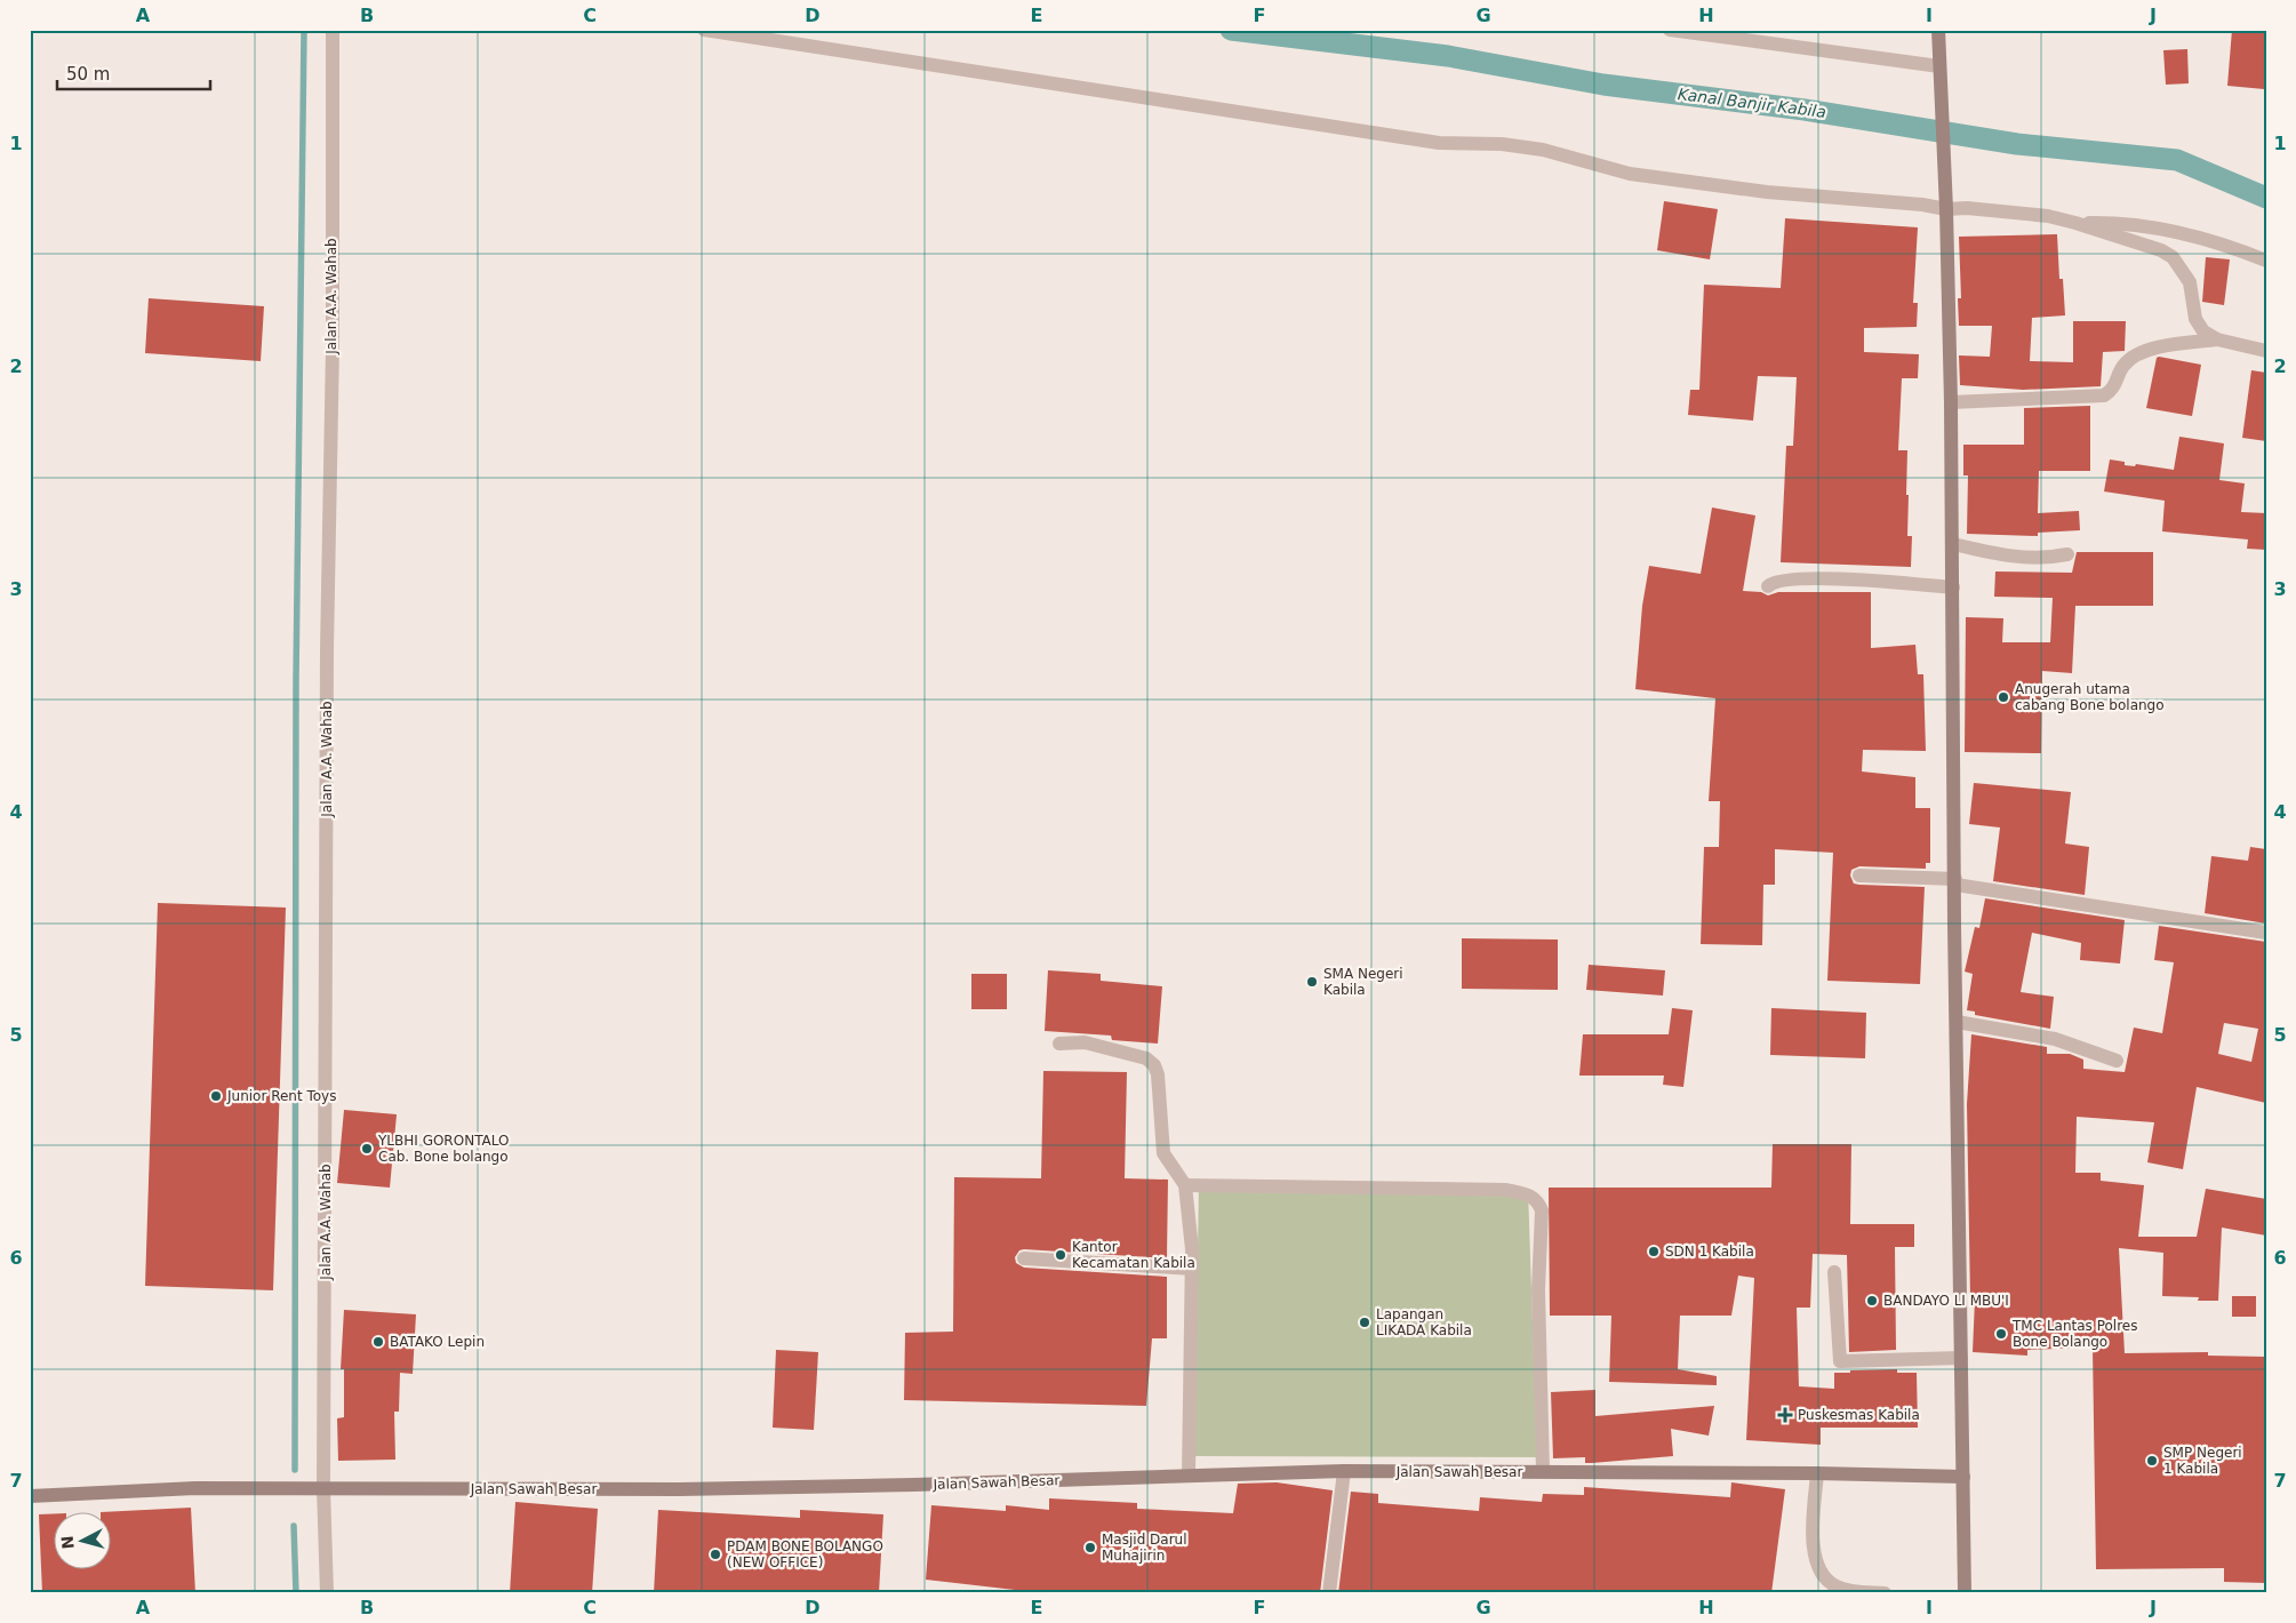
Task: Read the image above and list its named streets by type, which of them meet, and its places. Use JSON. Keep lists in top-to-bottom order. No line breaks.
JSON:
{"streets":{"main road":["Jalan Sawah Besar"],"street":["Jalan A.A. Wahab"]},"crossings":[["Jalan A.A. Wahab","Jalan Sawah Besar"]],"water":["Kanal Banjir Kabila"],"places":{"other":["Anugerah utama cabang Bone bolango","SMA Negeri Kabila","Junior Rent Toys","YLBHI GORONTALO Cab. Bone bolango","SDN 1 Kabila","Kantor Kecamatan Kabila","BANDAYO LI MBU'I","Lapangan LIKADA Kabila","TMC Lantas Polres Bone Bolango","BATAKO Lepin","SMP Negeri 1 Kabila","Masjid Darul Muhajirin","PDAM BONE BOLANGO (NEW OFFICE)"],"health":["Puskesmas Kabila"]},"scale_bar":"50 m","north":"left","grid":{"columns":["A","B","C","D","E","F","G","H","I","J"],"rows":["1","2","3","4","5","6","7"]}}
